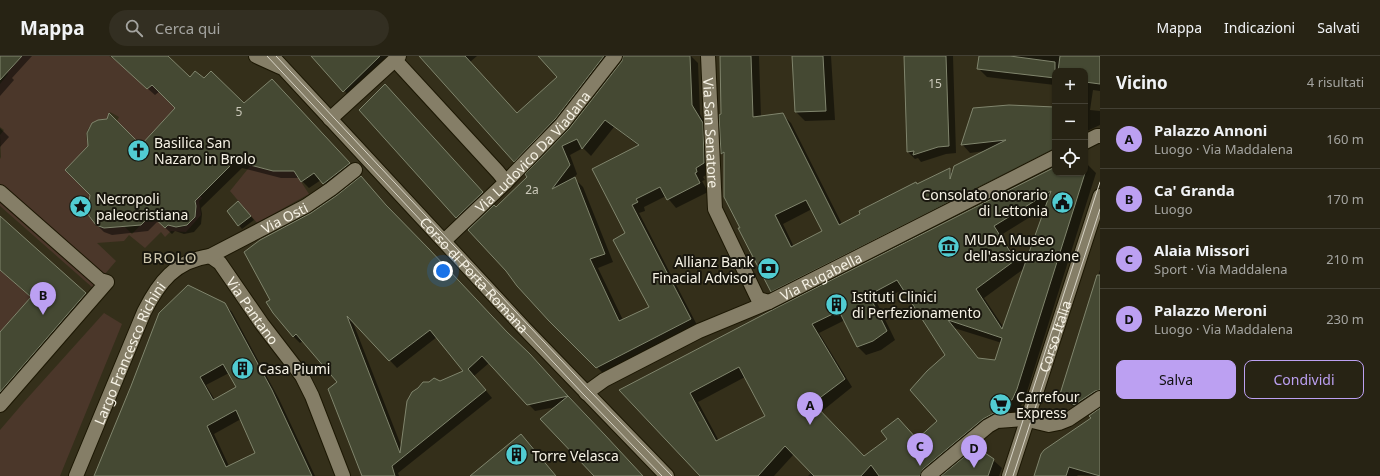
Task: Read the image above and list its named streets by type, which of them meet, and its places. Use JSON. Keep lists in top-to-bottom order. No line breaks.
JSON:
{"streets":{"street":["Via San Senatore","Via Ludovico Da Viadana","Via Osti","Corso di Porta Romana","Via Rugabella","Via Pantano","Corso Italia","Largo Francesco Richini"]},"crossings":[["Via San Senatore","Via Rugabella"],["Via Ludovico Da Viadana","Corso di Porta Romana"],["Via Osti","Via Pantano"],["Via Osti","Largo Francesco Richini"],["Corso di Porta Romana","Via Rugabella"],["Via Pantano","Largo Francesco Richini"]],"districts":["BROLO"],"places":{"church":["Basilica San Nazaro in Brolo"],"public building":["Consolato onorario di Lettonia"],"place":["Necropoli paleocristiana"],"museum":["MUDA Museo dell'assicurazione"],"bank":["Allianz Bank Finacial Advisor"],"building":["Istituti Clinici di Perfezionamento","Casa Piumi","Torre Velasca"],"supermarket":["Carrefour Express"]},"house_numbers":["15","5","2a"],"page":{"header":"Mappa","search":"Cerca qui","nav":["Mappa","Indicazioni","Salvati"],"heading":["Vicino","4 risultati"],"map_buttons":["+","−"],"list":[{"mark":"A","name":"Palazzo Annoni","note":"Luogo · Via Maddalena","value":"160 m"},{"mark":"B","name":"Ca' Granda","note":"Luogo","value":"170 m"},{"mark":"C","name":"Alaia Missori","note":"Sport · Via Maddalena","value":"210 m"},{"mark":"D","name":"Palazzo Meroni","note":"Luogo · Via Maddalena","value":"230 m"}],"pins":["B","A","C","D"],"buttons":["Salva","Condividi"]}}
